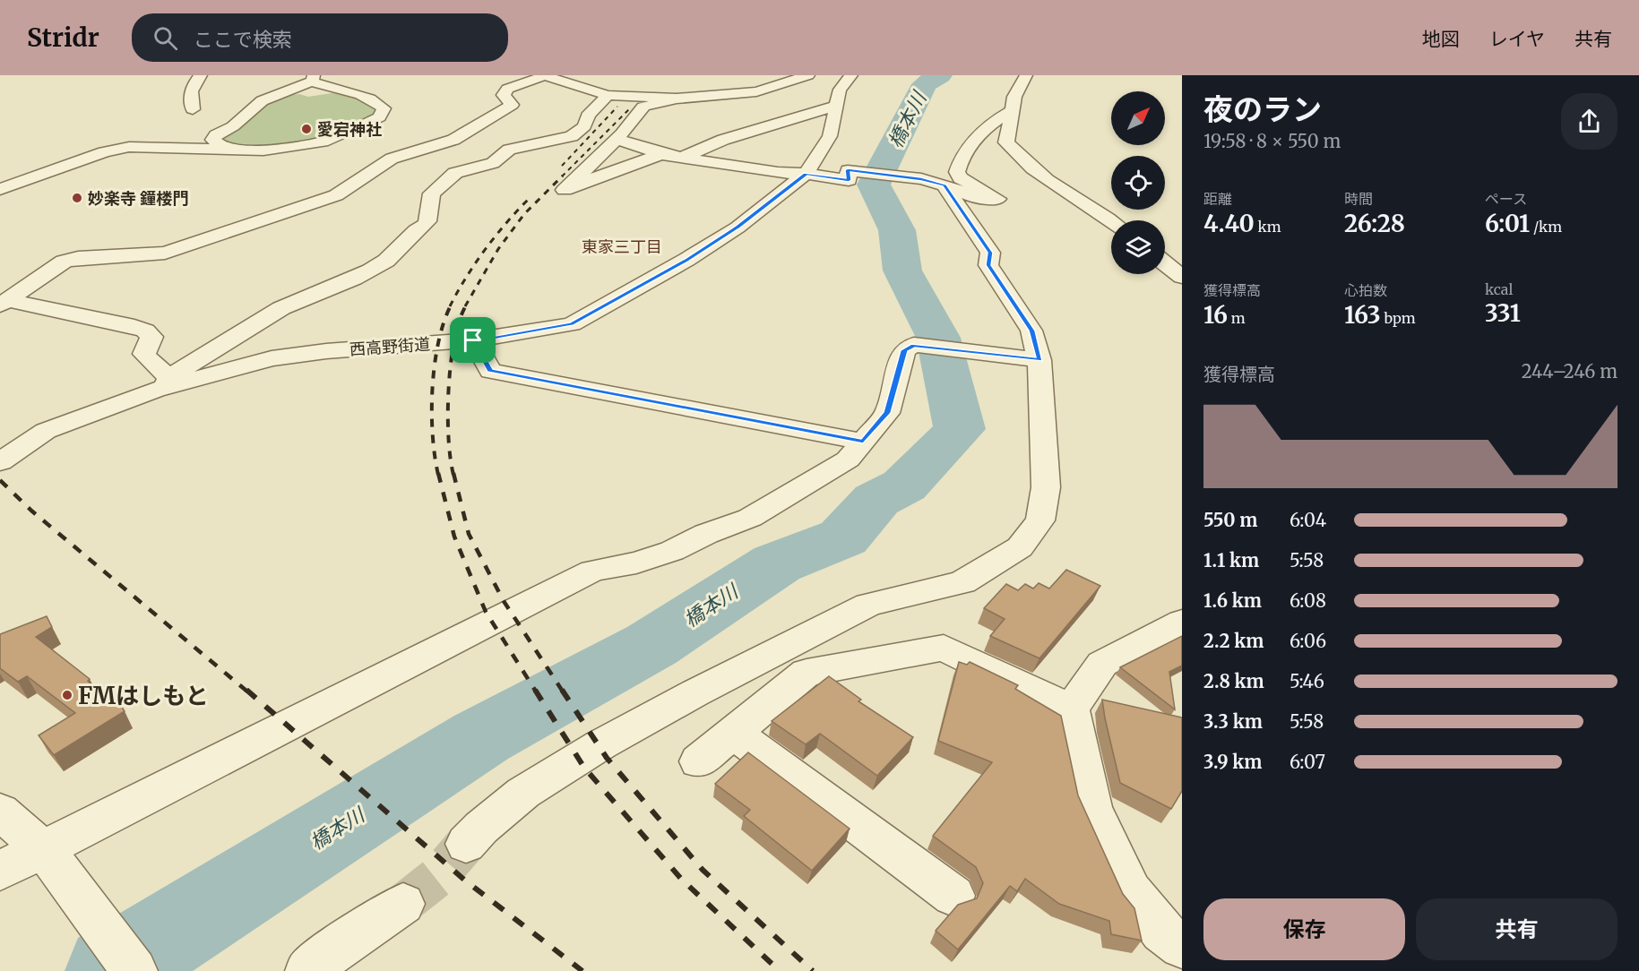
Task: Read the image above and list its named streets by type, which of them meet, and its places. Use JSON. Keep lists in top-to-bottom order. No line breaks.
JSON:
{"streets":{"street":["西高野街道"]},"districts":["東家三丁目"],"water":["橋本川"],"places":["愛宕神社","妙楽寺 鐘楼門","FMはしもと"],"north":"top right","page":{"header":"Stridr","search":"ここで検索","nav":["地図","レイヤ","共有"],"heading":["夜のラン","19:58 · 8 × 550 m"],"stats":[["距離","4.40 km"],["時間","26:28"],["ペース","6:01 /km"],["獲得標高","16 m"],["心拍数","163 bpm"],["kcal","331"]],"chart":["獲得標高","244–246 m"],"list":[{"name":"550 m","note":"6:04"},{"name":"1.1 km","note":"5:58"},{"name":"1.6 km","note":"6:08"},{"name":"2.2 km","note":"6:06"},{"name":"2.8 km","note":"5:46"},{"name":"3.3 km","note":"5:58"},{"name":"3.9 km","note":"6:07"}],"buttons":["保存","共有"]}}
